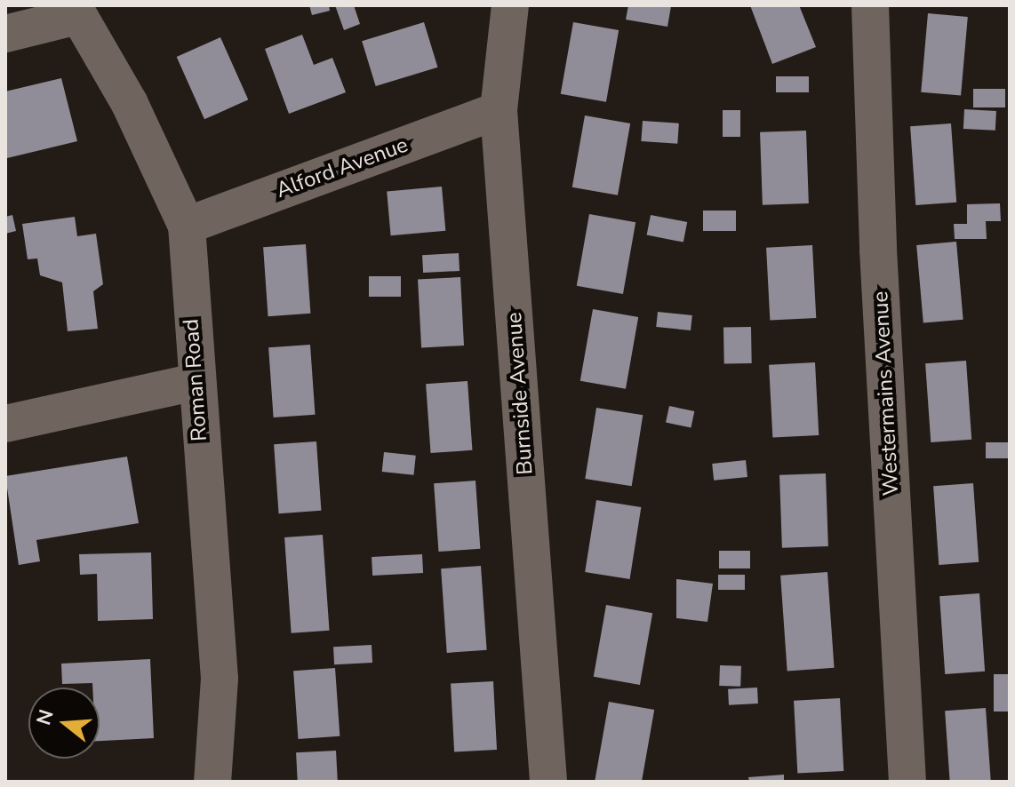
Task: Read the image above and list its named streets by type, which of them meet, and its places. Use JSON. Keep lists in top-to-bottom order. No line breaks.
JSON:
{"streets":{"street":["Alford Avenue","Roman Road","Burnside Avenue","Westermains Avenue"]},"crossings":[["Alford Avenue","Roman Road"],["Alford Avenue","Burnside Avenue"]],"north":"left"}
